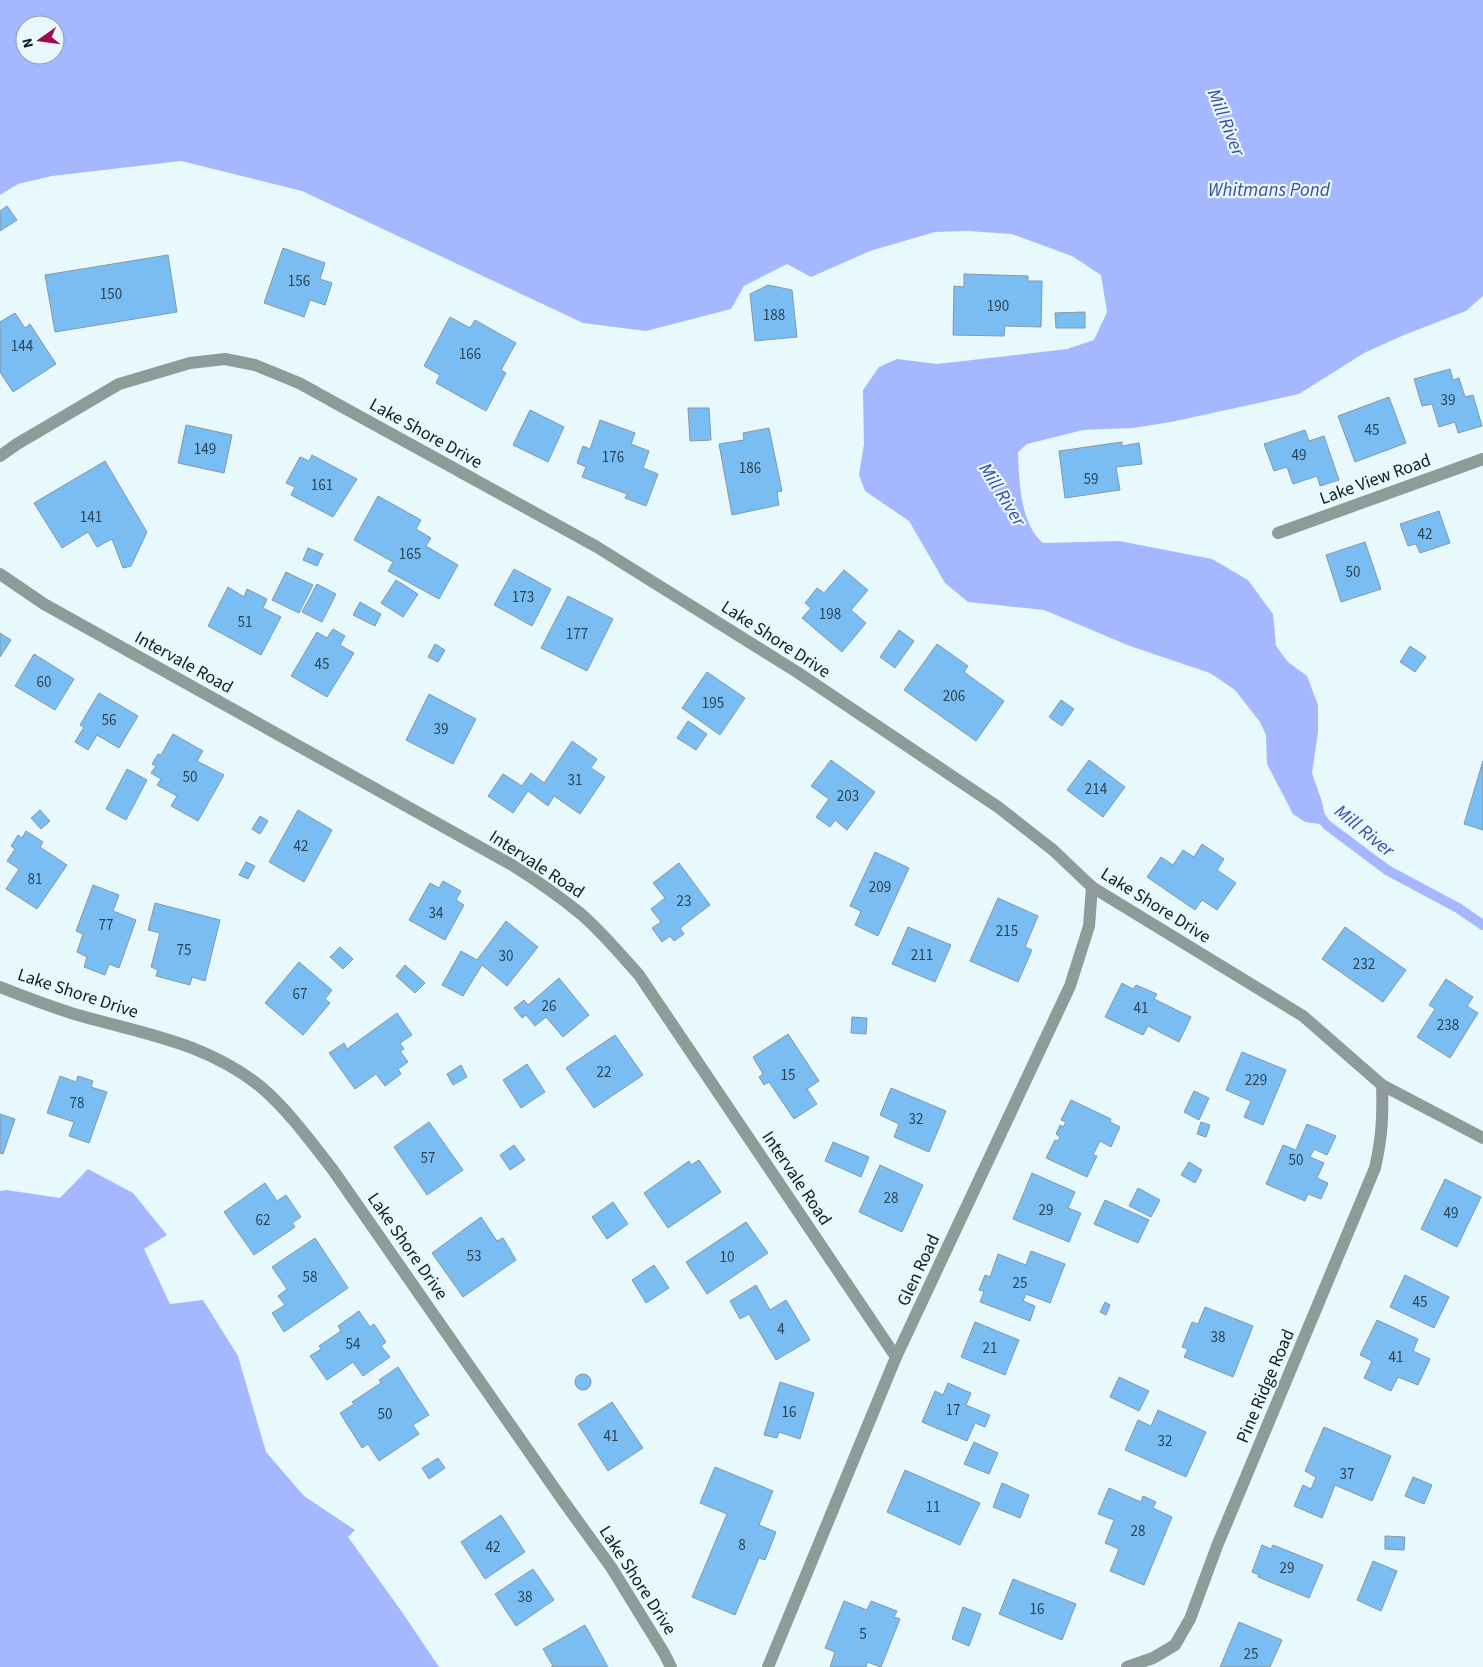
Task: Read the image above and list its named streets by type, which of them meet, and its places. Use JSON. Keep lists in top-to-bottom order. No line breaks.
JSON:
{"streets":{"street":["Lake Shore Drive","Lake View Road","Intervale Road","Glen Road","Pine Ridge Road"]},"crossings":[["Lake Shore Drive","Glen Road"],["Lake Shore Drive","Pine Ridge Road"],["Intervale Road","Glen Road"]],"water":["Mill River","Whitmans Pond"],"house_numbers":["156","150","190","188","144","166","39","45","149","49","176","186","59","161","141","42","165","50","173","198","51","177","45","60","206","195","56","39","50","31","214","203","42","81","209","23","34","77","215","75","211","30","232","67","26","41","238","22","15","229","78","32","57","50","28","29","49","62","53","10","58","25","45","4","38","54","21","41","17","16","50","41","32","37","11","28","8","42","29","38","16","5","25"],"north":"left"}
